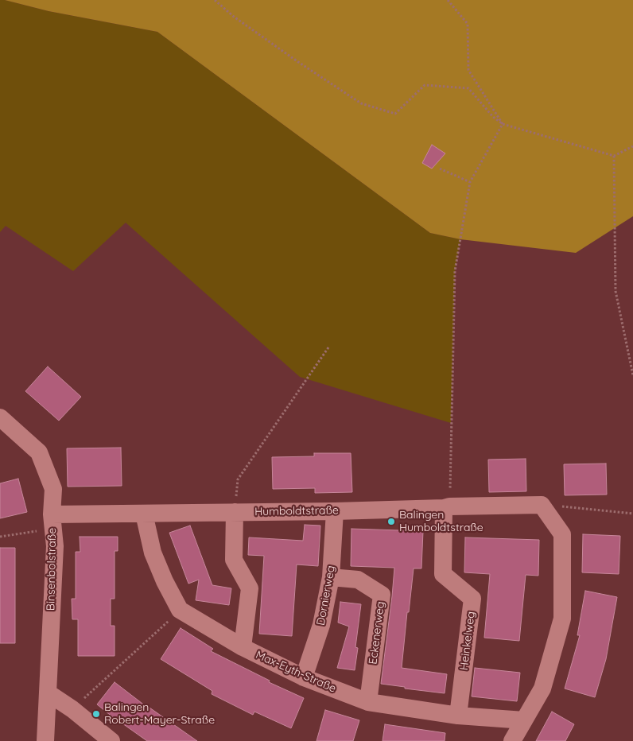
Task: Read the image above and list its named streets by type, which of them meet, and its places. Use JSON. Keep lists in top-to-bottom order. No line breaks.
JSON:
{"streets":{"street":["Humboldtstraße","Binsenbolstraße","Dornierweg","Eckenerweg","Heinkelweg","Max-Eyth-Straße"]},"crossings":[["Humboldtstraße","Binsenbolstraße"],["Humboldtstraße","Dornierweg"],["Humboldtstraße","Heinkelweg"],["Dornierweg","Eckenerweg"],["Dornierweg","Max-Eyth-Straße"],["Eckenerweg","Max-Eyth-Straße"],["Heinkelweg","Max-Eyth-Straße"]],"places":["Balingen Humboldtstraße","Balingen Robert-Mayer-Straße"]}
